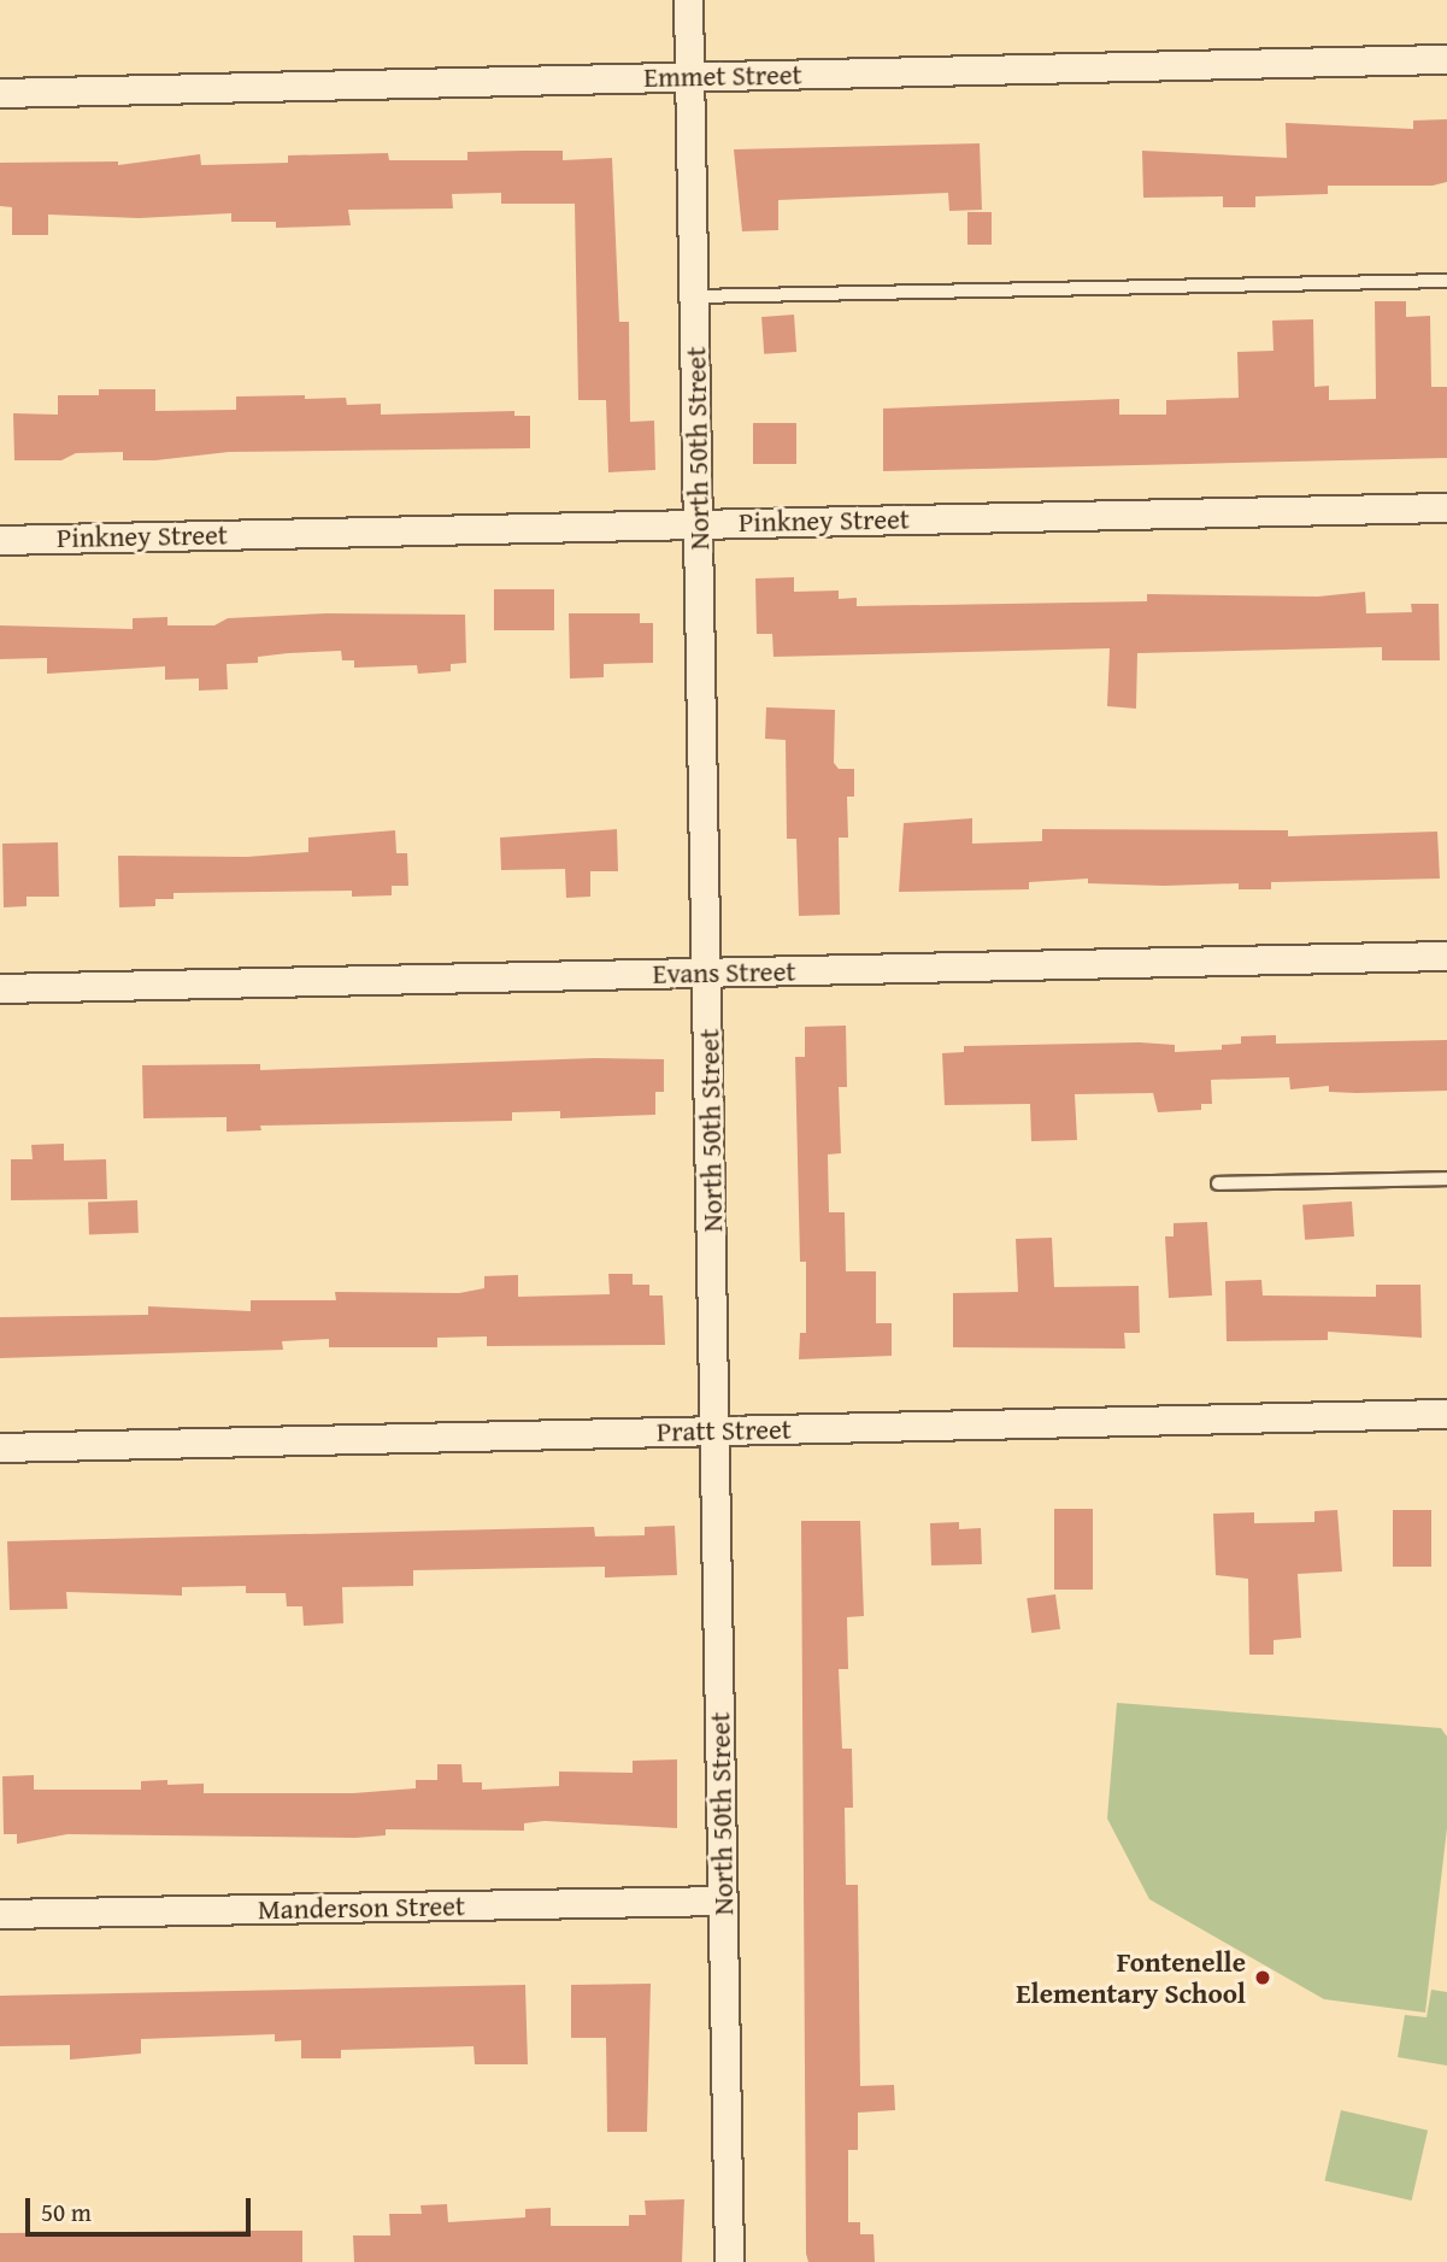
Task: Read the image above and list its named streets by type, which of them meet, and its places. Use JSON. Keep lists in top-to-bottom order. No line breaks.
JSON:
{"streets":{"street":["Emmet Street","North 50th Street","Pinkney Street","Evans Street","Pratt Street","Manderson Street"]},"crossings":[["Emmet Street","North 50th Street"],["North 50th Street","Pinkney Street"],["North 50th Street","Evans Street"],["North 50th Street","Pratt Street"],["North 50th Street","Manderson Street"]],"places":["Fontenelle Elementary School"],"scale_bar":"50 m"}
